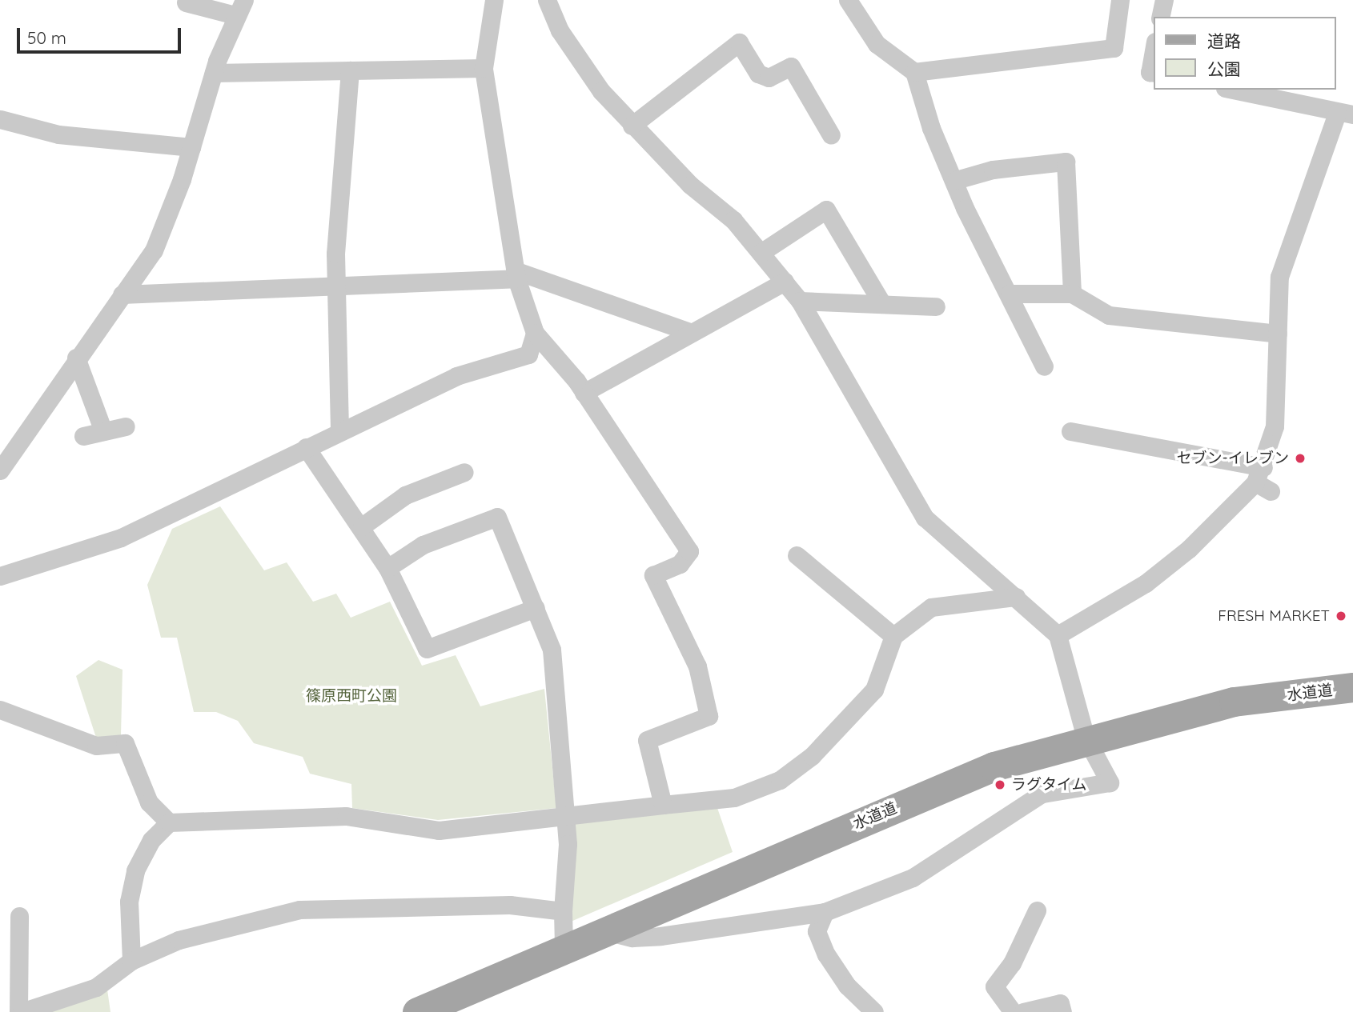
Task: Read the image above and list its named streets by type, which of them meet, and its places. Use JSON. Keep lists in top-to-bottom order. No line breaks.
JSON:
{"streets":{"main road":["水道道"]},"parks":["篠原西町公園"],"places":["セブン-イレブン","FRESH MARKET","ラグタイム"],"legend":["道路","公園"],"scale_bar":"50 m"}
